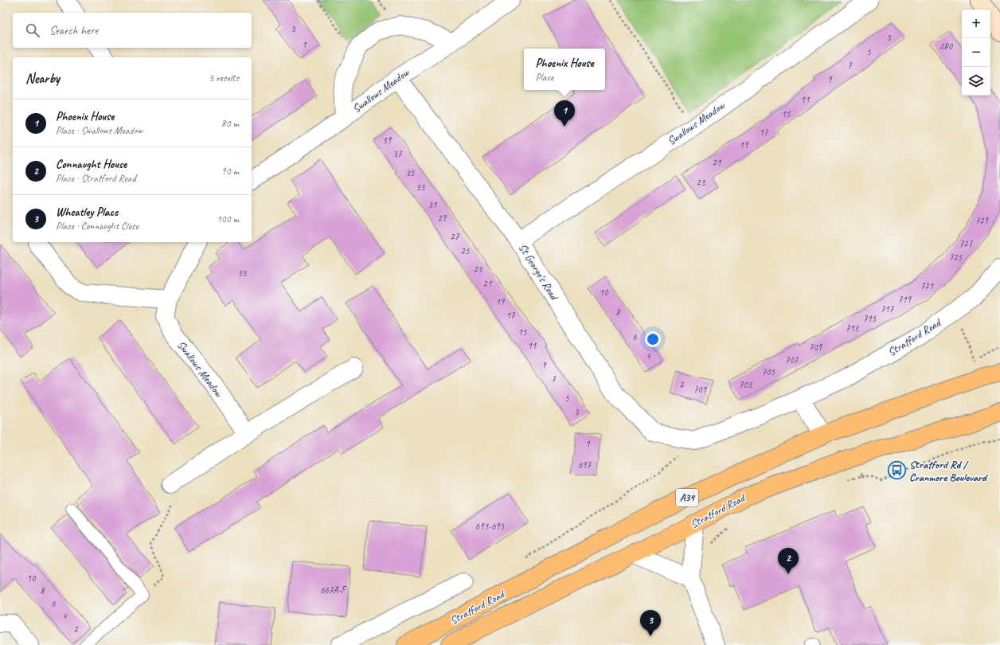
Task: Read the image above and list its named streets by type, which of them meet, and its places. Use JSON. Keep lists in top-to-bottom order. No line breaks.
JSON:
{"streets":{"highway":["Stratford Road","A34"],"street":["Swallows Meadow","St George's Road"]},"crossings":[["Swallows Meadow","St George's Road"],["St George's Road","Stratford Road"]],"places":{"bus stop":["Stratford Rd / Cranmore Boulevard"]},"house_numbers":["3","3","1","280","5","7","9","11","15","17","39","19","37","21","35","23","33","31","29","729","27","727","25","725","23","33","21","721","10","719","19","717","8","17","715","713","15","6","11","709","4","707","9","705","7","2","703","701","5","3","1","697","691-695","10","667A-F","8","6","4","2"],"page":{"map_buttons":["+","−"],"search":"Search here","popup":["Phoenix House","Place"],"heading":["Nearby","3 results"],"list":[{"mark":"1","name":"Phoenix House","note":"Place · Swallows Meadow","value":"80 m"},{"mark":"2","name":"Connaught House","note":"Place · Stratford Road","value":"90 m"},{"mark":"3","name":"Wheatley Place","note":"Place · Connaught Close","value":"100 m"}],"pins":["1","2","3"]}}
